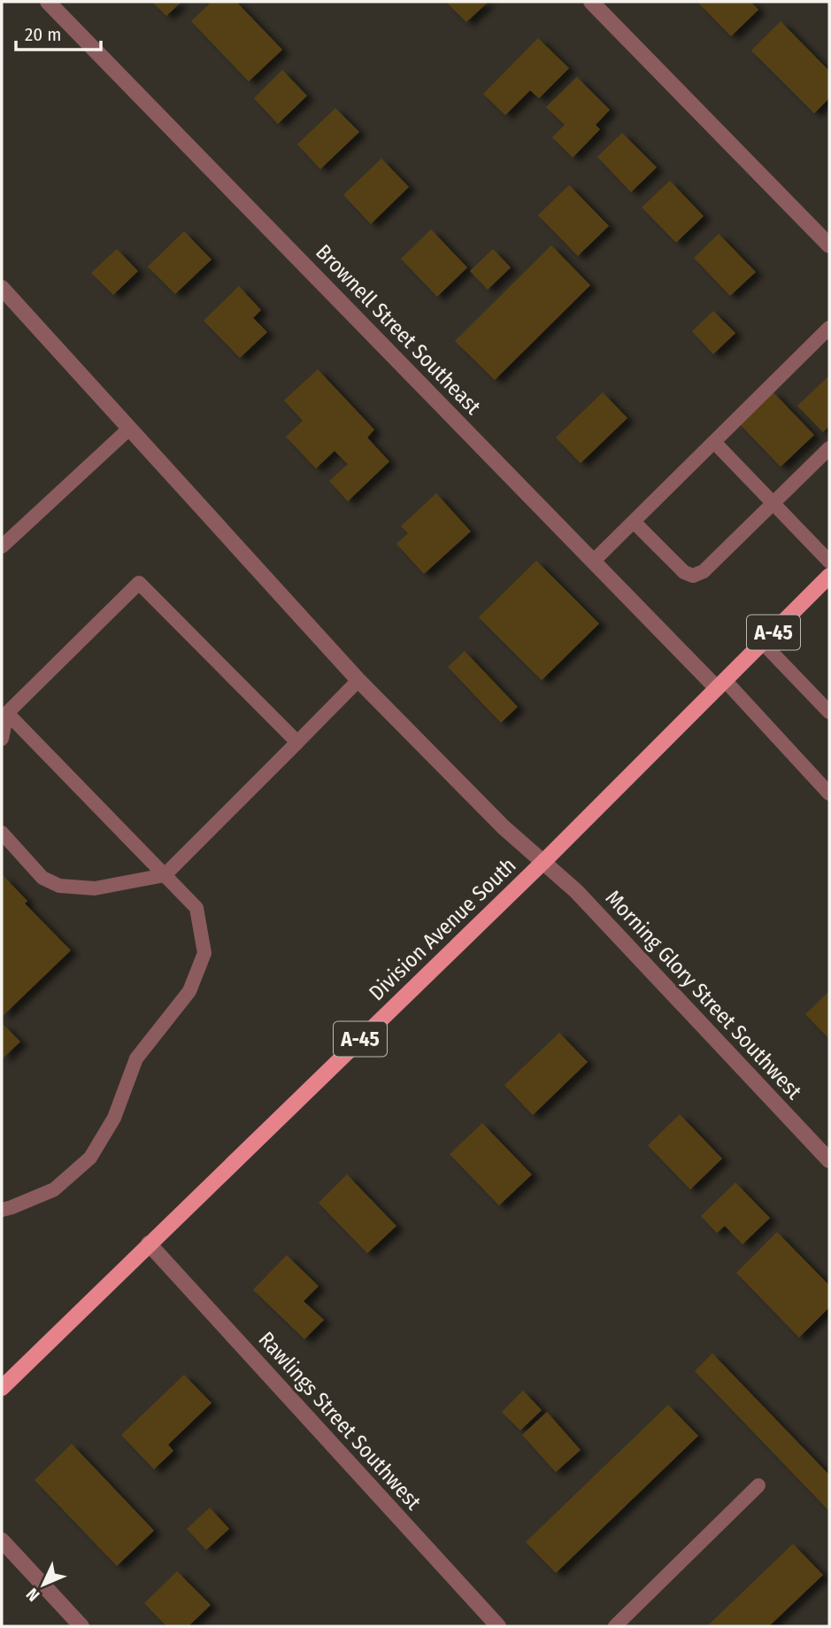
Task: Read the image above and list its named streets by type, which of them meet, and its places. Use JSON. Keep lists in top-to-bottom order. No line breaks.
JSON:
{"streets":{"main road":["A-45","Division Avenue South"],"street":["Brownell Street Southeast","Morning Glory Street Southwest","Rawlings Street Southwest"]},"crossings":[["Brownell Street Southeast","Division Avenue South"],["Division Avenue South","Morning Glory Street Southwest"],["Division Avenue South","Rawlings Street Southwest"]],"scale_bar":"20 m","north":"bottom left"}
